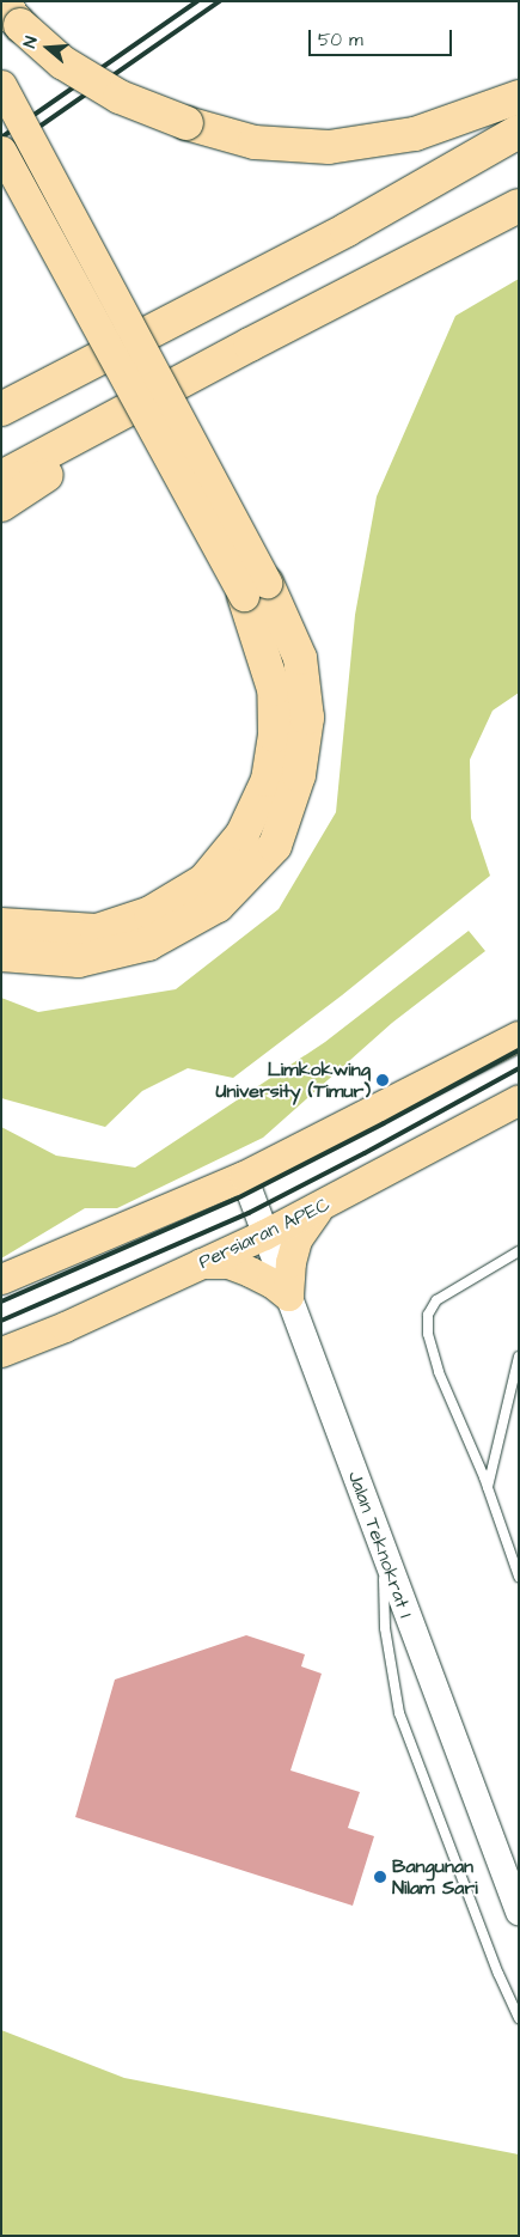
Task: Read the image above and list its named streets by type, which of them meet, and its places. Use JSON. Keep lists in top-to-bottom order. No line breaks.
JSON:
{"streets":{"main road":["Persiaran APEC","Jalan Teknokrat 1"]},"crossings":[["Persiaran APEC","Jalan Teknokrat 1"]],"places":["Limkokwing University (Timur)","Bangunan Nilam Sari"],"scale_bar":"50 m","north":"left"}
